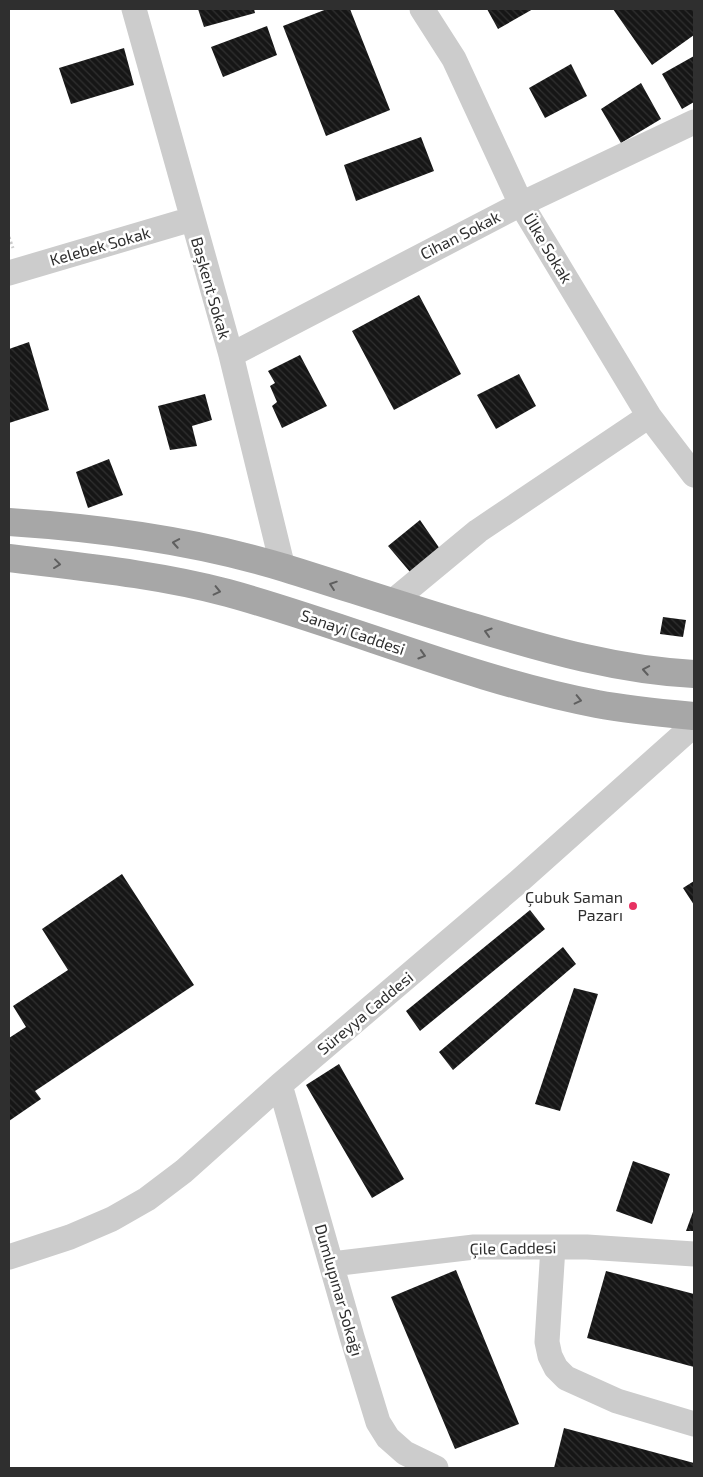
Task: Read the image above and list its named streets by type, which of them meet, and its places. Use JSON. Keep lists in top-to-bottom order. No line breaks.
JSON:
{"streets":{"main road":["Sanayi Caddesi"],"street":["Cihan Sokak","Kelebek Sokak","Ülke Sokak","Başkent Sokak","Süreyya Caddesi","Çile Caddesi","Dumlupınar Sokağı"]},"crossings":[["Cihan Sokak","Ülke Sokak"],["Cihan Sokak","Başkent Sokak"],["Kelebek Sokak","Başkent Sokak"],["Süreyya Caddesi","Dumlupınar Sokağı"],["Çile Caddesi","Dumlupınar Sokağı"]],"places":["Çubuk Saman Pazarı"]}
